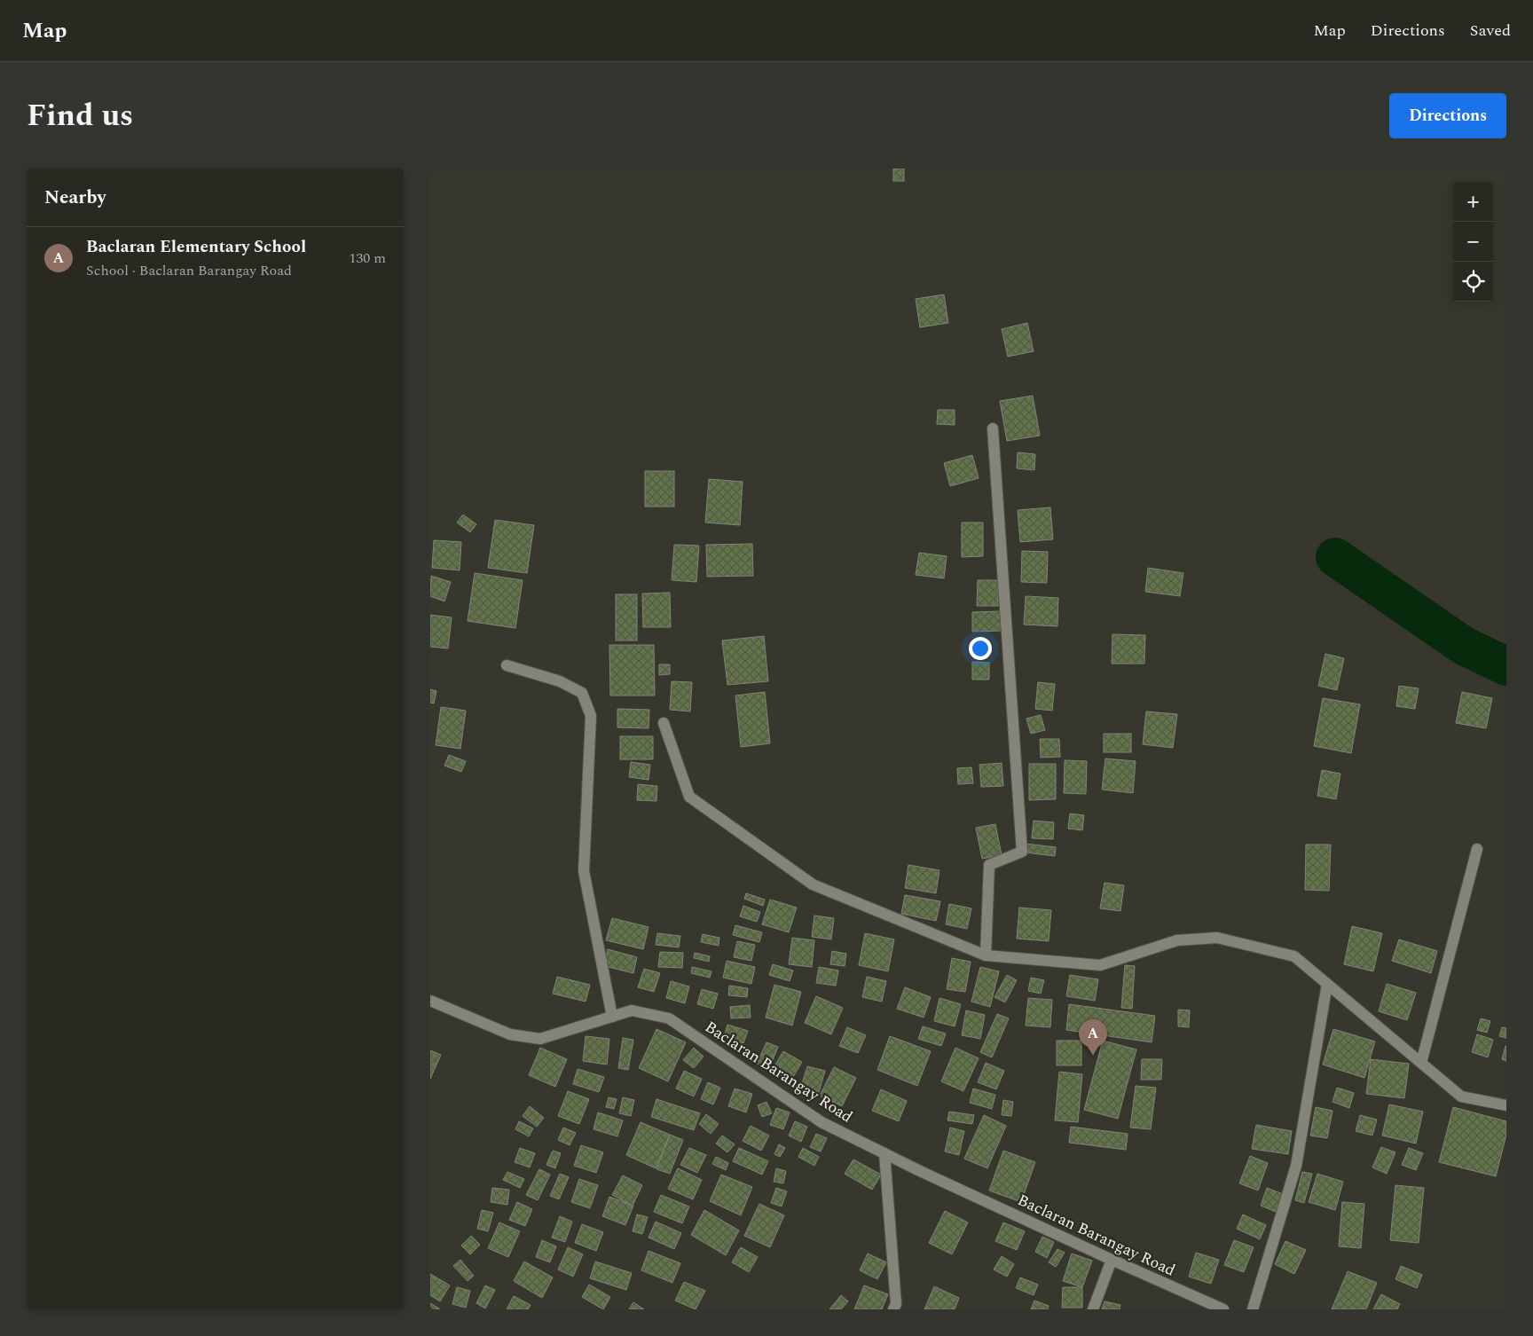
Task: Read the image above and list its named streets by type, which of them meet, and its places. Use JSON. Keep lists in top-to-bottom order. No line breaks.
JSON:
{"streets":{"street":["Baclaran Barangay Road"]},"page":{"header":"Map","nav":["Map","Directions","Saved"],"title":"Find us","buttons":"Directions","heading":"Nearby","map_buttons":["+","−"],"list":[{"mark":"A","name":"Baclaran Elementary School","note":"School · Baclaran Barangay Road","value":"130 m"}],"pins":"A"}}
